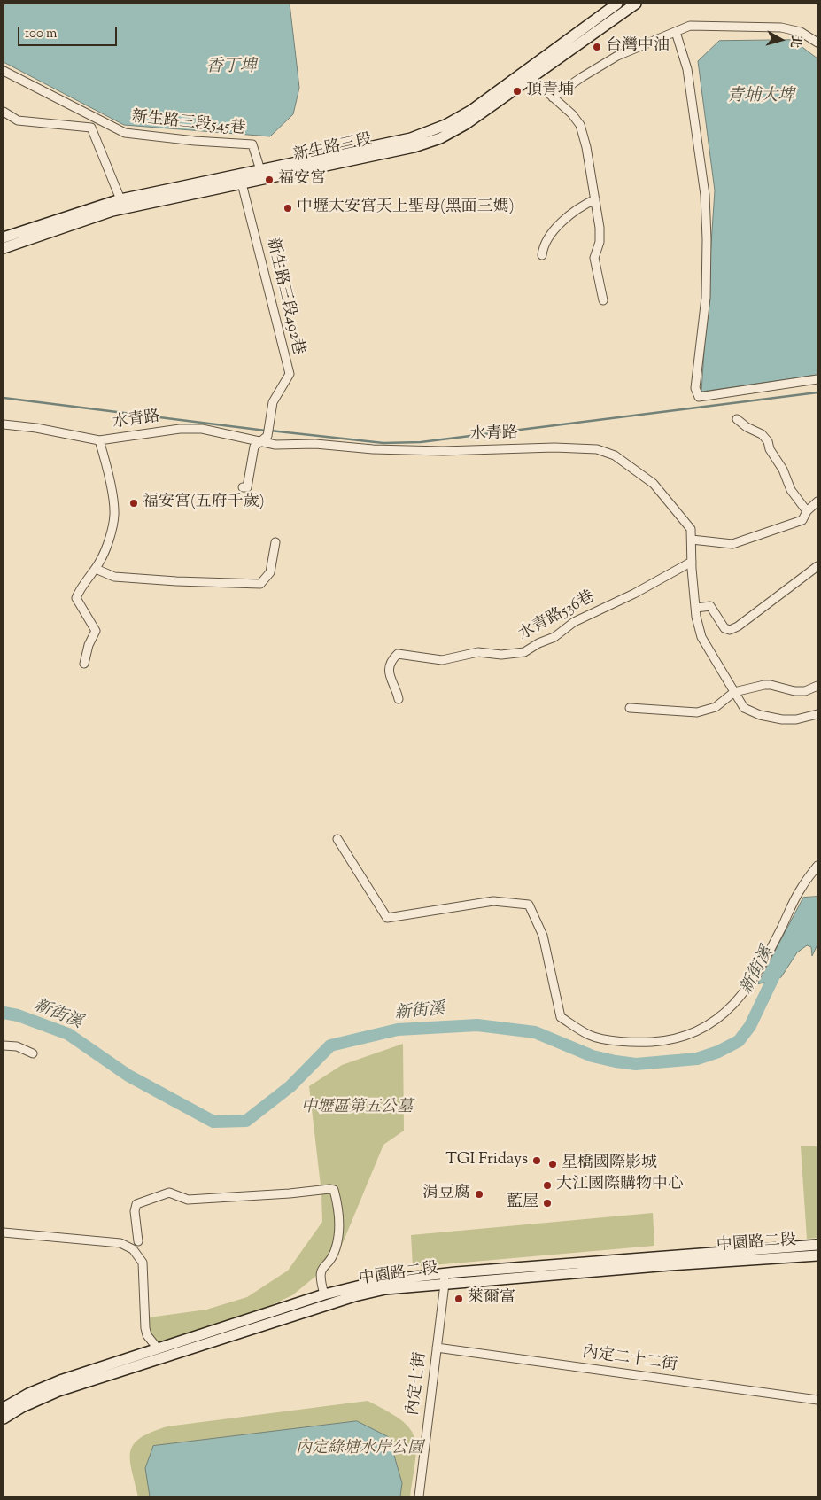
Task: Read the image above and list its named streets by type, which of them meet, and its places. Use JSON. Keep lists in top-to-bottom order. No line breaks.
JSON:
{"streets":{"main road":["新生路三段","中園路二段"],"street":["新生路三段545巷","新生路三段492巷","水青路","水青路536巷","內定二十二街","內定七街"]},"crossings":[["新生路三段545巷","新生路三段"],["新生路三段","新生路三段492巷"],["新生路三段492巷","水青路"],["水青路","水青路536巷"],["中園路二段","內定七街"],["內定二十二街","內定七街"]],"water":["香丁埤","青埔大埤","新街溪"],"parks":["中壢區第五公墓","內定綠塘水岸公園"],"places":["台灣中油","頂青埔","福安宮","中壢太安宮天上聖母(黑面三媽)","福安宮(五府千歲)","TGI Fridays","星橋國際影城","大江國際購物中心","涓豆腐","藍屋","萊爾富"],"scale_bar":"100 m","north":"right"}
